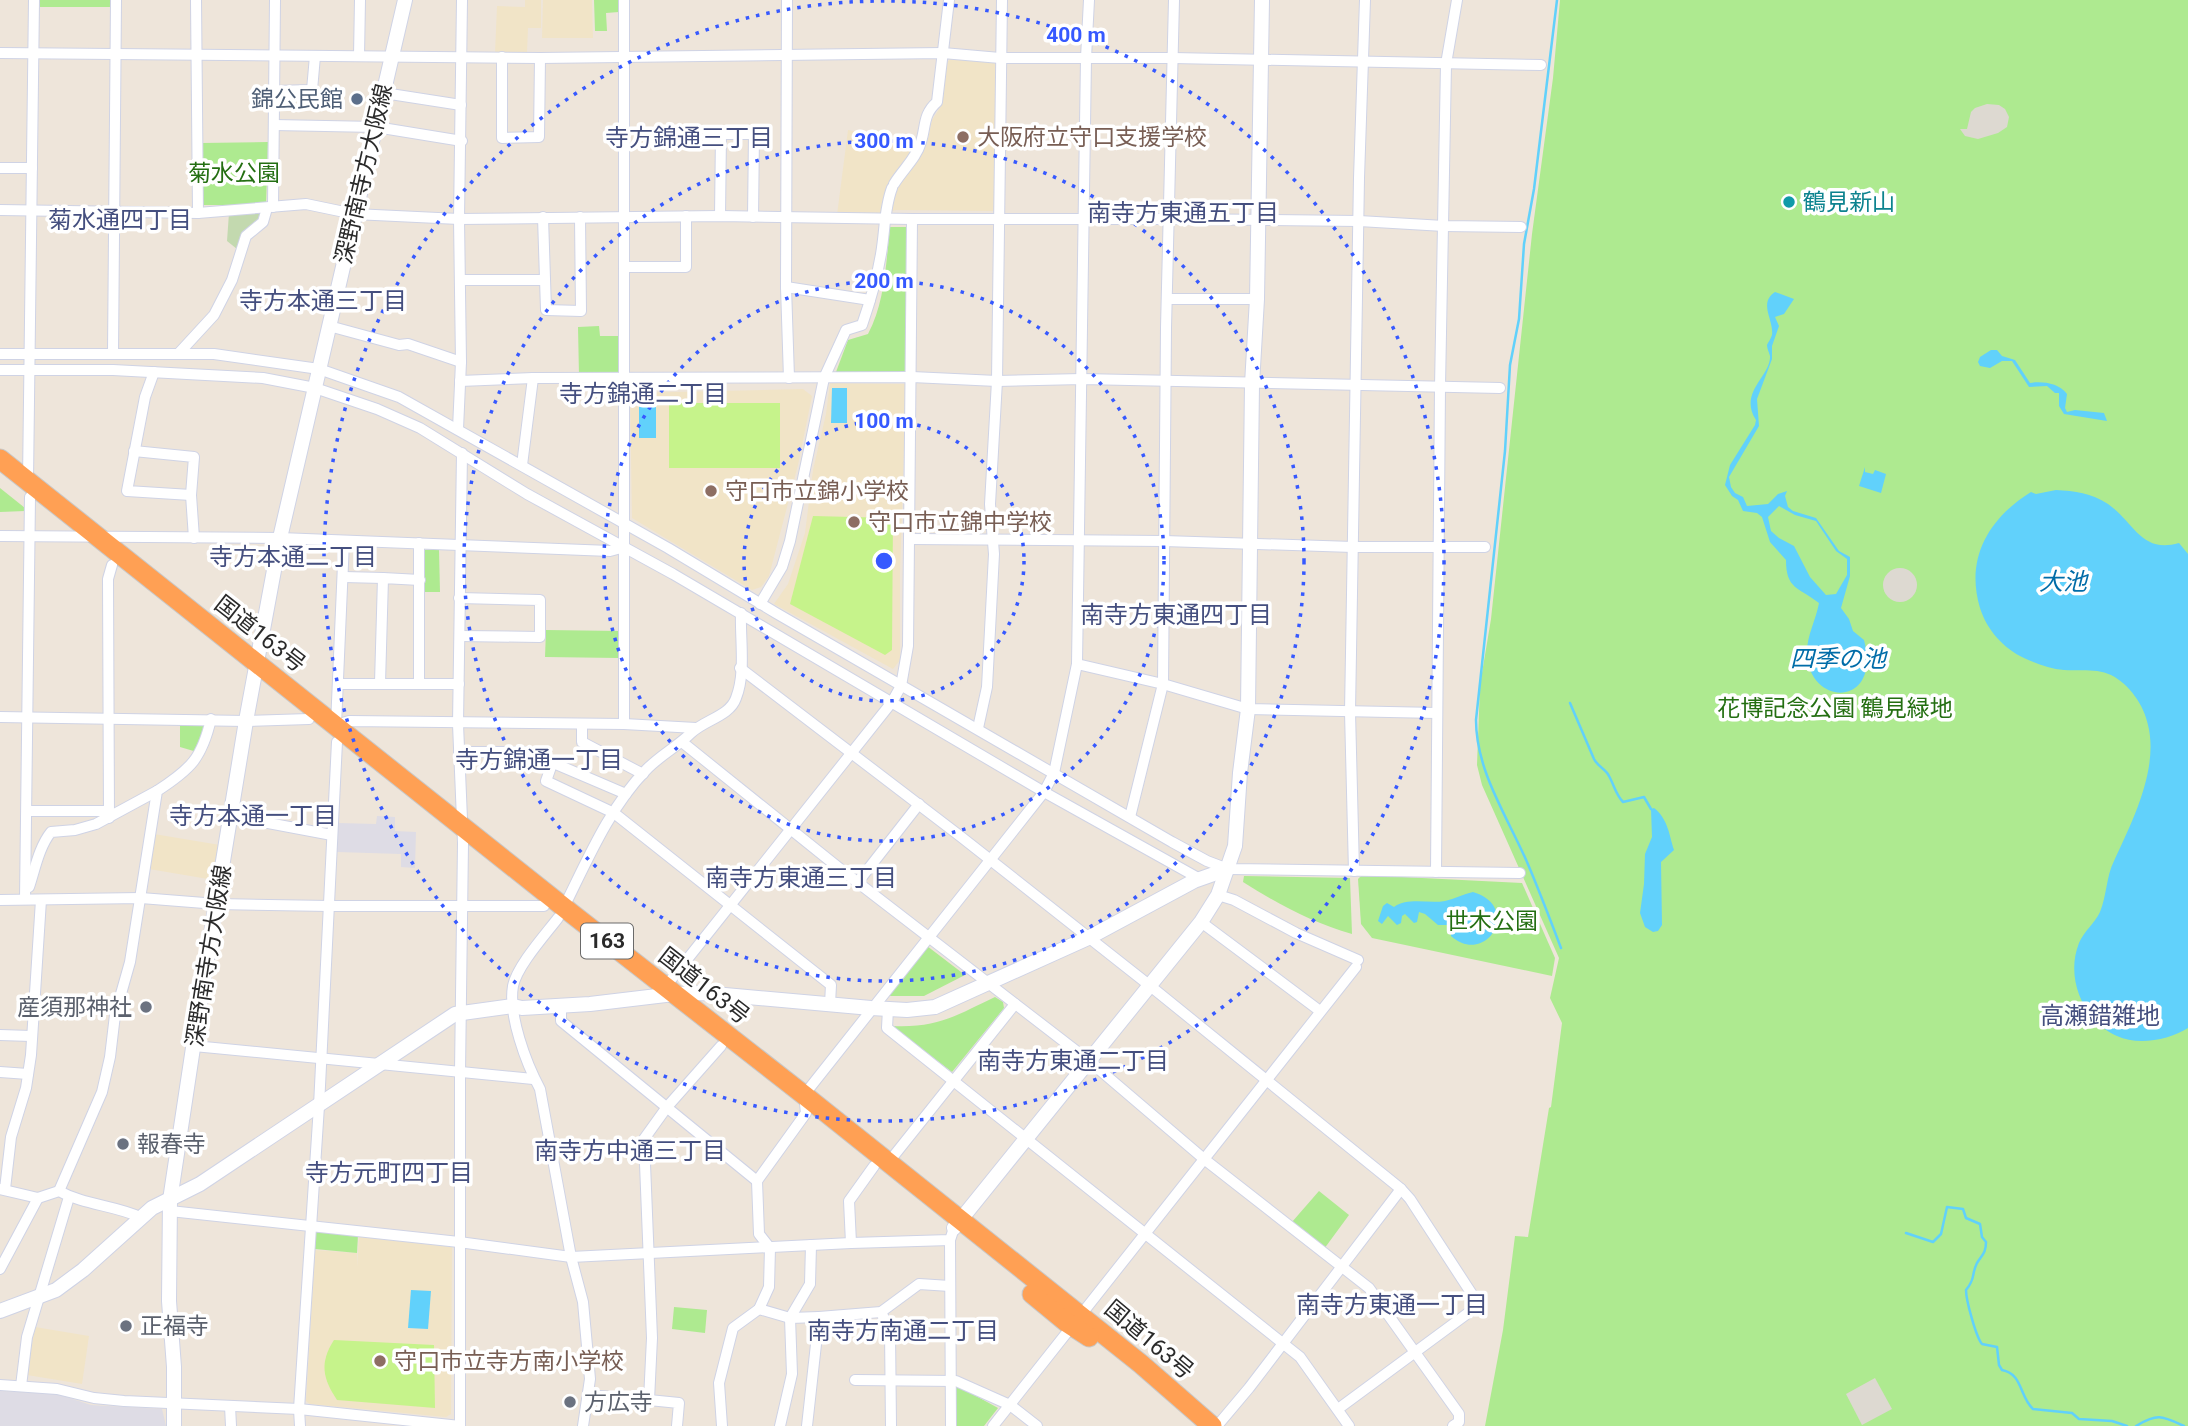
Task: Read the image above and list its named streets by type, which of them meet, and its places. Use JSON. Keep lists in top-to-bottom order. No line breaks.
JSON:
{"streets":{"highway":["国道163号","163"],"street":["深野南寺方大阪線"]},"crossings":[["深野南寺方大阪線","国道163号"]],"districts":["寺方錦通三丁目","南寺方東通五丁目","菊水通四丁目","寺方本通三丁目","寺方錦通二丁目","寺方本通二丁目","南寺方東通四丁目","寺方錦通一丁目","寺方本通一丁目","南寺方東通三丁目","高瀬錯雑地","南寺方東通二丁目","南寺方中通三丁目","寺方元町四丁目","南寺方東通一丁目","南寺方南通二丁目"],"water":["大池","四季の池"],"parks":["菊水公園","花博記念公園 鶴見緑地","世木公園"],"places":["錦公民館","大阪府立守口支援学校","鶴見新山","守口市立錦小学校","守口市立錦中学校","産須那神社","報春寺","正福寺","守口市立寺方南小学校","方広寺"],"rings":["400 m","300 m","200 m","100 m"]}
